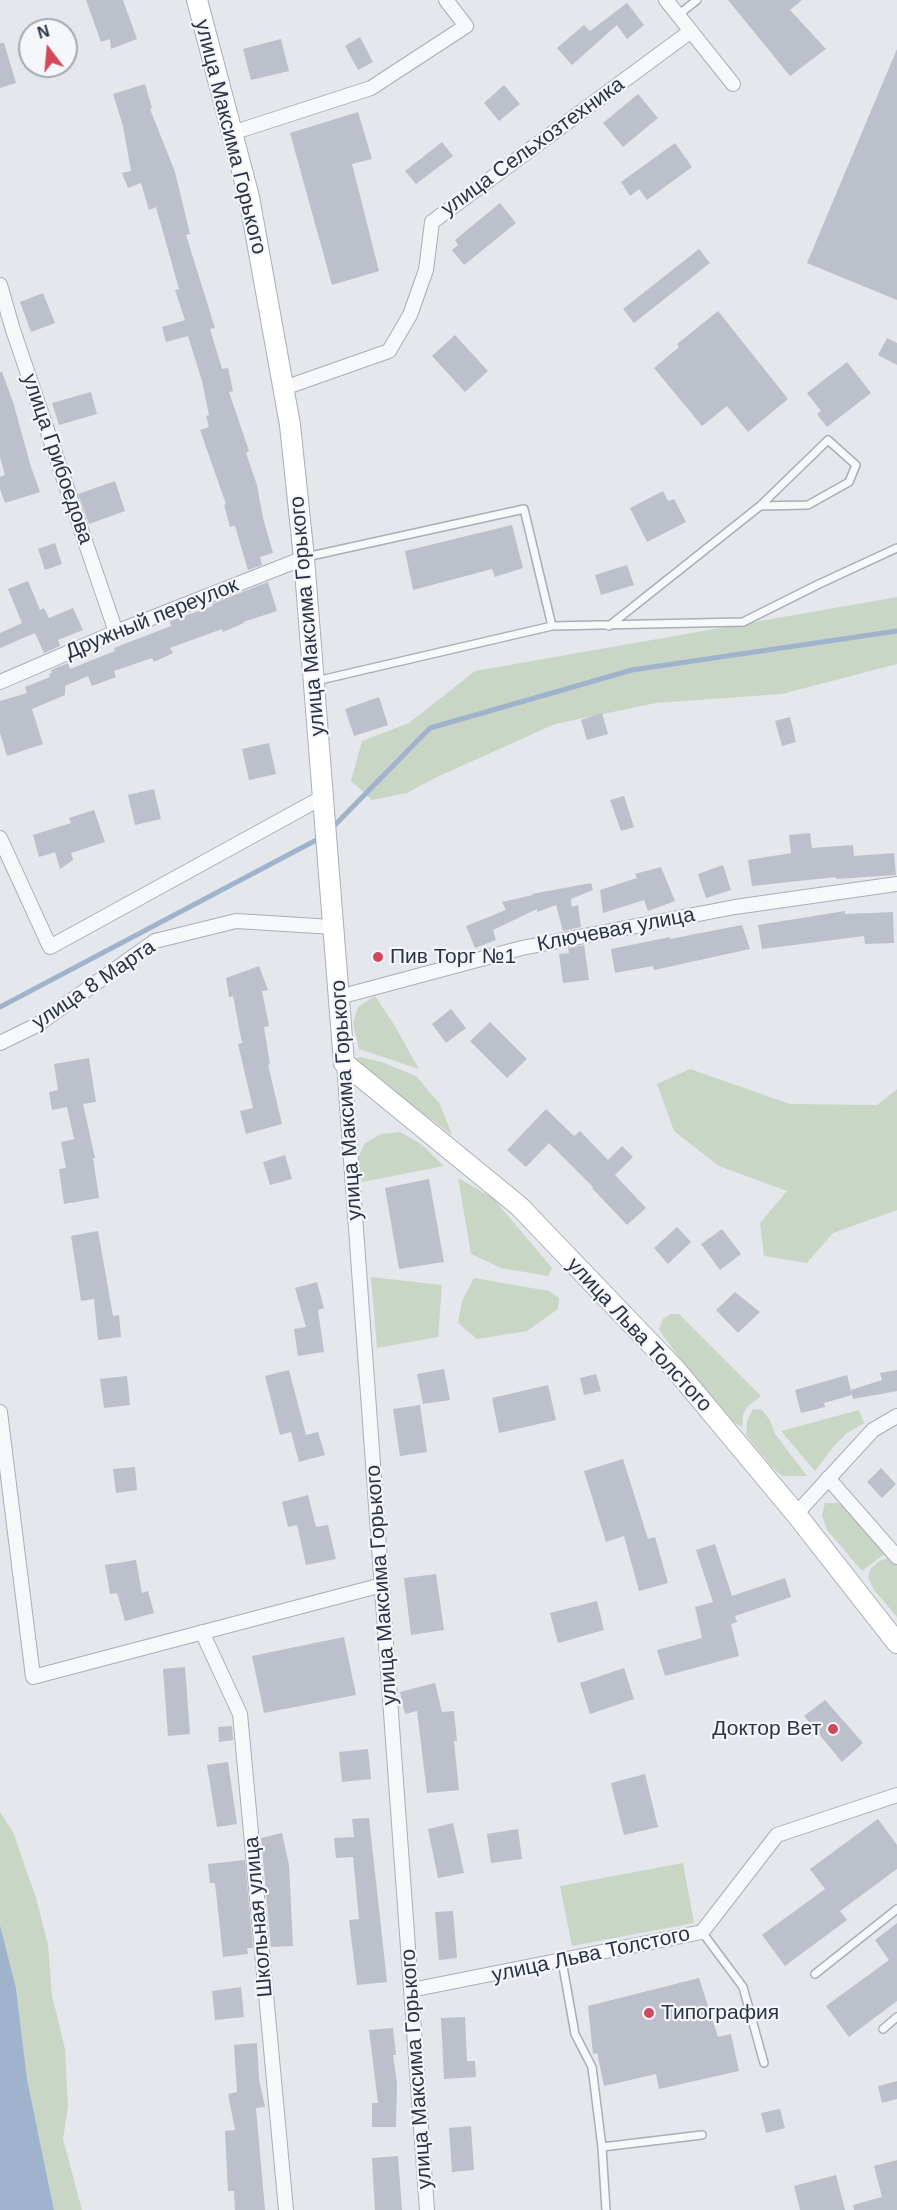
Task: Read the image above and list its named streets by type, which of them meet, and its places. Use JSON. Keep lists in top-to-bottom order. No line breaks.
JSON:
{"streets":{"street":["улица Максима Горького","улица Сельхозтехника","улица Грибоедова","Дружный переулок","Ключевая улица","улица 8 Марта","улица Льва Толстого","Школьная улица"]},"crossings":[["улица Максима Горького","улица Сельхозтехника"],["улица Максима Горького","Дружный переулок"],["улица Максима Горького","Ключевая улица"],["улица Максима Горького","улица 8 Марта"],["улица Максима Горького","улица Льва Толстого"],["улица Грибоедова","Дружный переулок"]],"places":["Пив Торг №1","Доктор Вет","Типография"],"north":"top"}
